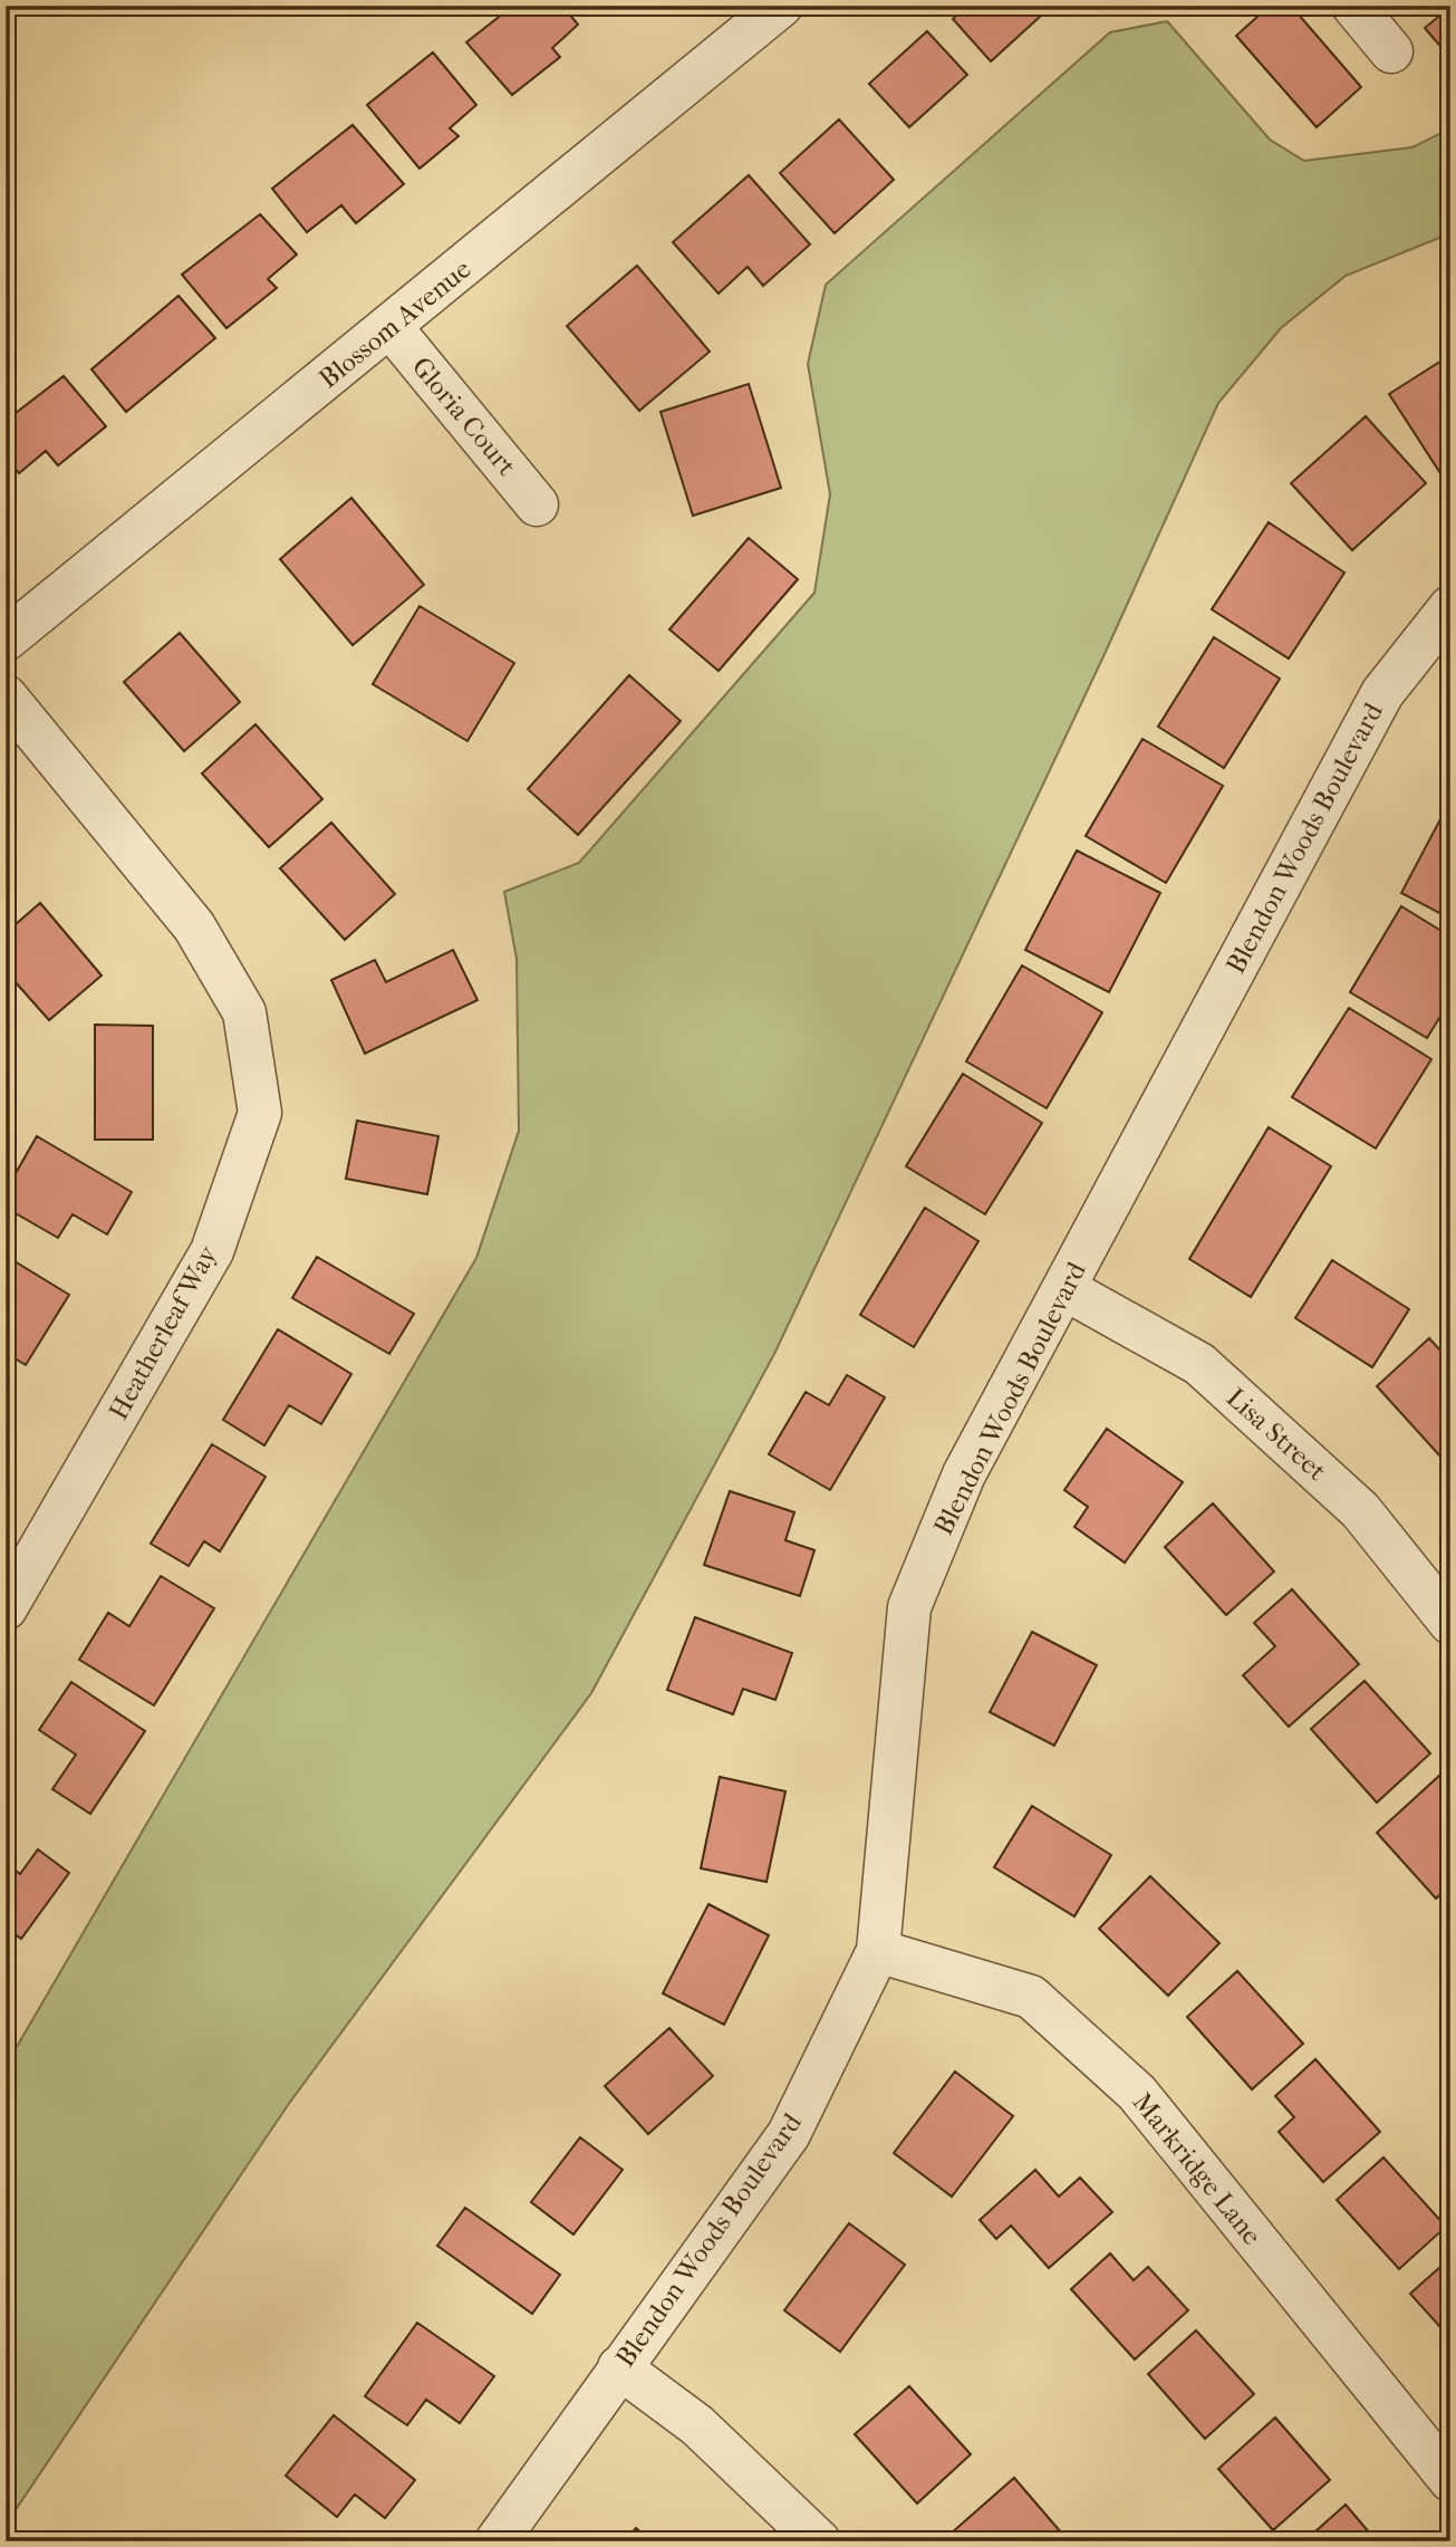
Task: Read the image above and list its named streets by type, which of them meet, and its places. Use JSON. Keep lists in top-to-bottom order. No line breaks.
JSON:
{"streets":{"street":["Blossom Avenue","Gloria Court","Blendon Woods Boulevard","Heatherleaf Way","Lisa Street","Markridge Lane"]},"crossings":[["Blossom Avenue","Gloria Court"],["Blendon Woods Boulevard","Lisa Street"],["Blendon Woods Boulevard","Markridge Lane"]]}
